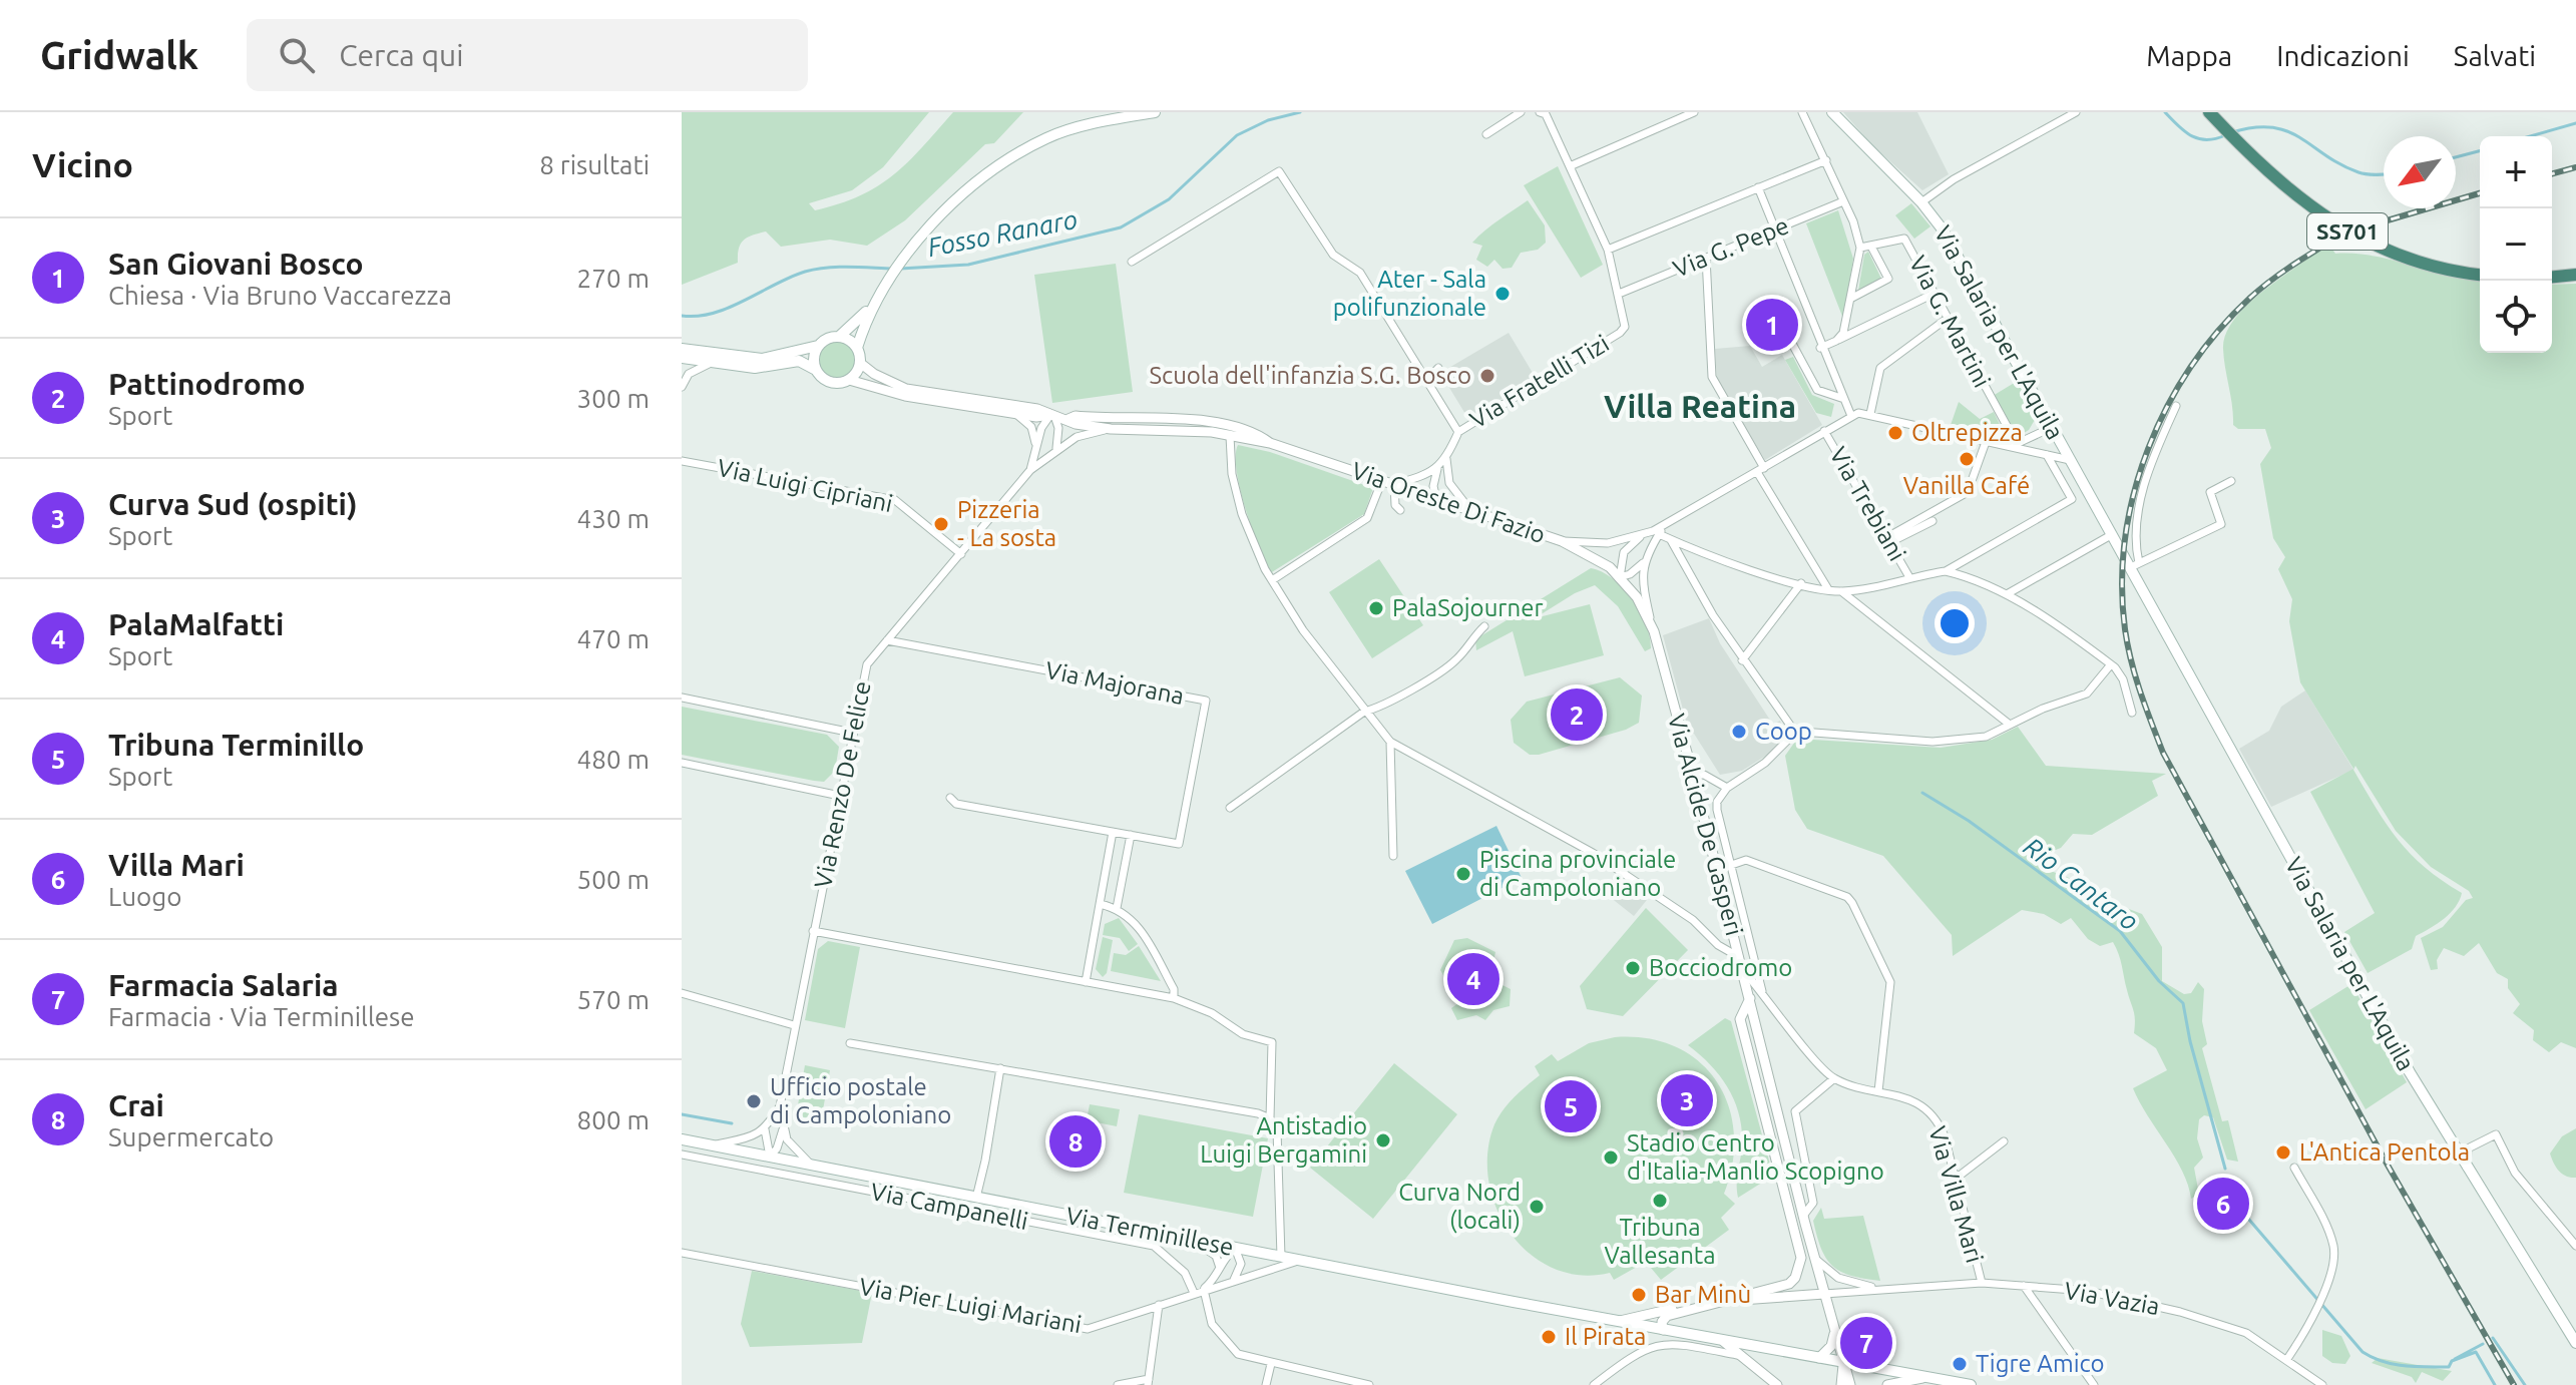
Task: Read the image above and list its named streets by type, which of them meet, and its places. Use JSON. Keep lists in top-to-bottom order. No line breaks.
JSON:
{"streets":{"highway":["SS701"],"main road":["Via Salaria per L'Aquila","Via Terminillese"],"street":["Via G. Pepe","Via G. Martini","Via Fratelli Tizi","Via Luigi Cipriani","Via Oreste Di Fazio","Via Trebiani","Via Majorana","Via Renzo De Felice","Via Alcide De Gasperi","Via Villa Mari","Via Campanelli","Via Vazia","Via Pier Luigi Mariani"]},"crossings":[["Via G. Pepe","Via Fratelli Tizi"],["Via Luigi Cipriani","Via Renzo De Felice"],["Via Oreste Di Fazio","Via Alcide De Gasperi"],["Via Majorana","Via Renzo De Felice"],["Via Renzo De Felice","Via Terminillese"],["Via Alcide De Gasperi","Via Terminillese"],["Via Alcide De Gasperi","Via Vazia"],["Via Villa Mari","Via Vazia"],["Via Campanelli","Via Pier Luigi Mariani"],["Via Terminillese","Via Pier Luigi Mariani"]],"districts":["Villa Reatina"],"water":["Fosso Ranaro","Rio Cantaro"],"places":["Ater - Sala polifunzionale","Scuola dell'infanzia S.G. Bosco","Oltrepizza","Vanilla Café","Pizzeria - La sosta","PalaSojourner","Coop","Piscina provinciale di Campoloniano","Bocciodromo","Ufficio postale di Campoloniano","Antistadio Luigi Bergamini","L'Antica Pentola","Stadio Centro d'Italia-Manlio Scopigno","Tribuna Vallesanta","Curva Nord (locali)","Bar Minù","Il Pirata","Tigre Amico"],"north":"bottom left","page":{"header":"Gridwalk","search":"Cerca qui","nav":["Mappa","Indicazioni","Salvati"],"heading":["Vicino","8 risultati"],"map_buttons":["+","−"],"list":[{"mark":"1","name":"San Giovani Bosco","note":"Chiesa · Via Bruno Vaccarezza","value":"270 m"},{"mark":"2","name":"Pattinodromo","note":"Sport","value":"300 m"},{"mark":"3","name":"Curva Sud (ospiti)","note":"Sport","value":"430 m"},{"mark":"4","name":"PalaMalfatti","note":"Sport","value":"470 m"},{"mark":"5","name":"Tribuna Terminillo","note":"Sport","value":"480 m"},{"mark":"6","name":"Villa Mari","note":"Luogo","value":"500 m"},{"mark":"7","name":"Farmacia Salaria","note":"Farmacia · Via Terminillese","value":"570 m"},{"mark":"8","name":"Crai","note":"Supermercato","value":"800 m"}],"pins":["1","2","4","3","5","8","6","7"]}}
